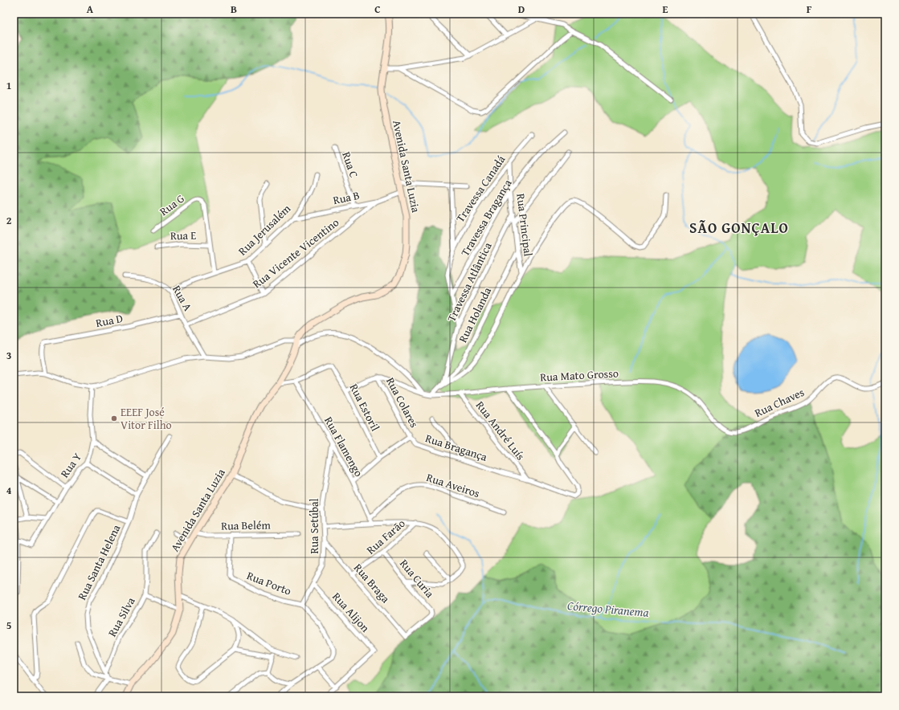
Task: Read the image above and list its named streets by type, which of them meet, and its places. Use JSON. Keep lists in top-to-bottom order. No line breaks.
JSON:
{"streets":{"street":["Rua C","Avenida Santa Luzia","Travessa Canadá","Rua B","Rua G","Travessa Bragança","Rua Principal","Rua Jerusalém","Rua E","Rua Vicente Vicentino","Travessa Atlântica","Rua A","Rua Holanda","Rua D","Rua Mato Grosso","Rua Colares","Rua Chaves","Rua Estoril","Rua André Luís","Rua Flamengo","Rua Bragança","Rua Y","Rua Aveiros","Rua Belém","Rua Setúbal","Rua Farão","Rua Santa Helena","Rua Curia","Rua Porto","Rua Braga","Rua Alijon","Rua Silva"]},"crossings":[["Rua C","Rua B"],["Avenida Santa Luzia","Rua B"],["Avenida Santa Luzia","Rua Belém"],["Travessa Canadá","Travessa Bragança"],["Travessa Canadá","Rua Principal"],["Rua B","Rua Jerusalém"],["Rua B","Rua Vicente Vicentino"],["Rua G","Rua E"],["Travessa Bragança","Rua Principal"],["Rua Principal","Travessa Atlântica"],["Rua Principal","Rua Holanda"],["Rua Jerusalém","Rua E"],["Rua Jerusalém","Rua A"],["Rua Vicente Vicentino","Rua A"],["Travessa Atlântica","Rua Holanda"],["Rua A","Rua D"],["Rua Mato Grosso","Rua Chaves"],["Rua Mato Grosso","Rua André Luís"],["Rua Colares","Rua Bragança"],["Rua Estoril","Rua Flamengo"],["Rua Estoril","Rua Bragança"],["Rua André Luís","Rua Bragança"],["Rua Flamengo","Rua Bragança"],["Rua Flamengo","Rua Aveiros"],["Rua Flamengo","Rua Setúbal"],["Rua Belém","Rua Porto"],["Rua Setúbal","Rua Porto"],["Rua Setúbal","Rua Braga"],["Rua Setúbal","Rua Alijon"],["Rua Farão","Rua Curia"],["Rua Farão","Rua Braga"],["Rua Santa Helena","Rua Silva"],["Rua Curia","Rua Braga"]],"districts":["SÃO GONÇALO"],"water":["Córrego Piranema"],"places":["EEEF José Vitor Filho"],"grid":{"columns":["A","B","C","D","E","F"],"rows":["1","2","3","4","5"]}}
